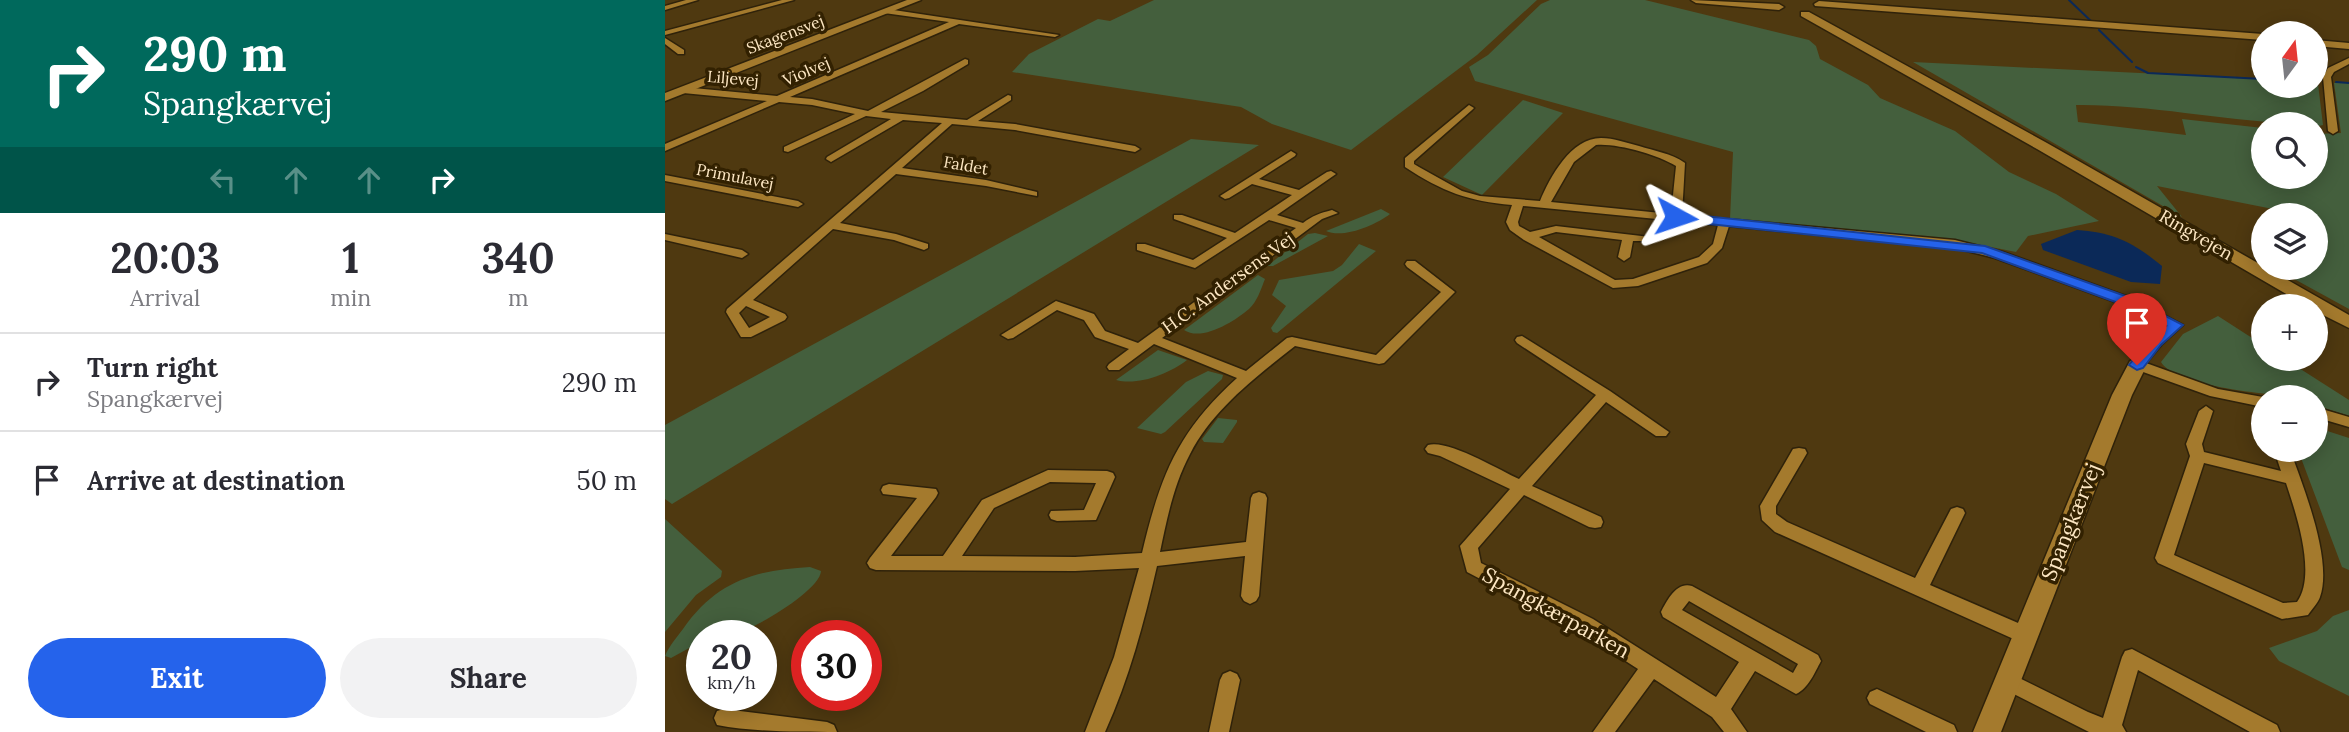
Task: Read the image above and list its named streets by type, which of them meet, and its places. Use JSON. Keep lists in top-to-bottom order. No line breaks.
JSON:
{"streets":{"street":["Skagensvej","Violvej","Liljevej","Faldet","Primulavej","Ringvejen","H.C. Andersens Vej","Spangkærvej","Spangkærparken"]},"crossings":[["Skagensvej","Liljevej"],["Violvej","Liljevej"],["Liljevej","Faldet"]],"north":"top","page":{"turn":["290 m","Spangkærvej"],"map_buttons":["+","−"],"eta":["20:03","Arrival","1","min","340","m"],"list":[{"name":"Turn right","note":"Spangkærvej","value":"290 m"},{"name":"Arrive at destination","value":"50 m"}],"speed":"20 km/h","limit":"30","buttons":["Exit","Share"]}}
